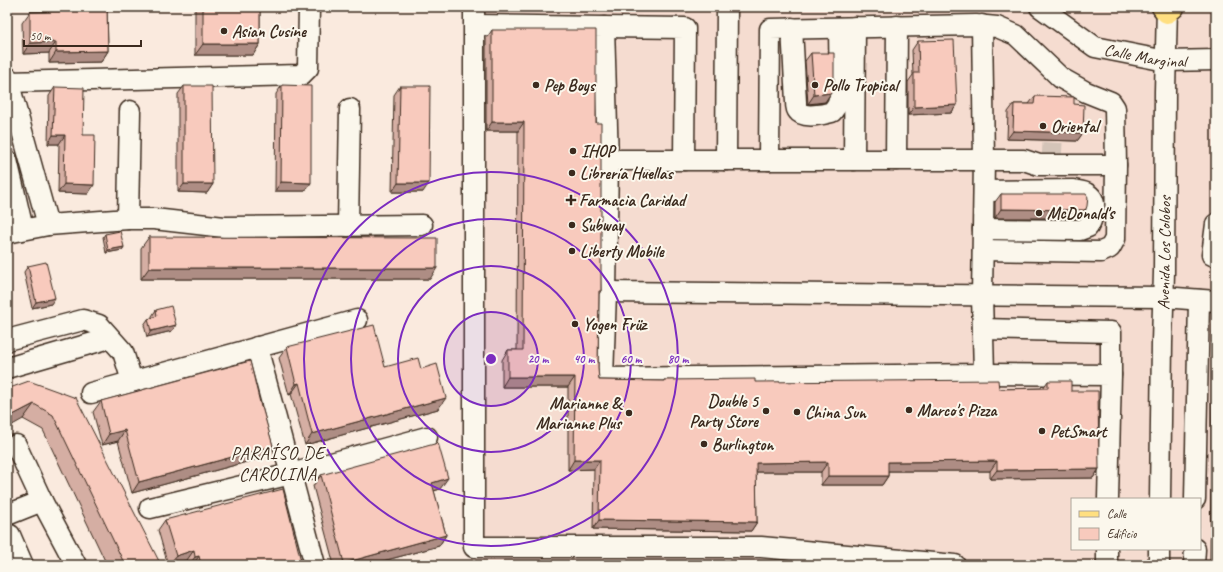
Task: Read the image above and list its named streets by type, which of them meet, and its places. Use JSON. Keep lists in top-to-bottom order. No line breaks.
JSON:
{"streets":{"street":["Calle Marginal","Avenida Los Colobos"]},"crossings":[["Calle Marginal","Avenida Los Colobos"]],"districts":["PARAÍSO DE CAROLINA"],"places":{"other":["Asian Cusine","Pep Boys","Pollo Tropical","Oriental","IHOP","Librería Huellas","McDonald's","Subway","Liberty Mobile","Yogen Früz","Marco's Pizza","Double 5 Party Store","China Sun","Marianne & Marianne Plus","PetSmart","Burlington"],"health":["Farmacia Caridad"]},"legend":["Calle","Edificio"],"scale_bar":"50 m","rings":["20 m","40 m","60 m","80 m"]}
